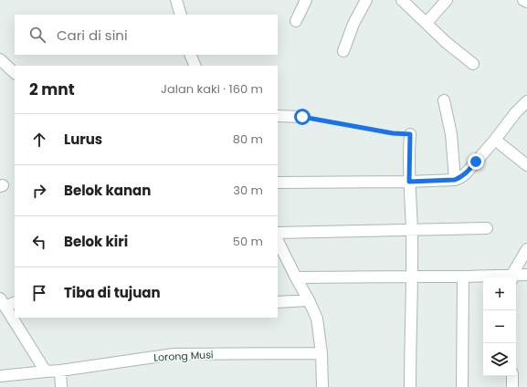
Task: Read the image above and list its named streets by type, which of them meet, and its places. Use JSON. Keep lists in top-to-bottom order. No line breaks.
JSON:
{"streets":{"street":["Lorong Musi"]},"page":{"search":"Cari di sini","heading":["2 mnt","Jalan kaki · 160 m"],"list":[["Lurus","80 m"],["Belok kanan","30 m"],["Belok kiri","50 m"],"Tiba di tujuan"],"map_buttons":["+","−"]}}
